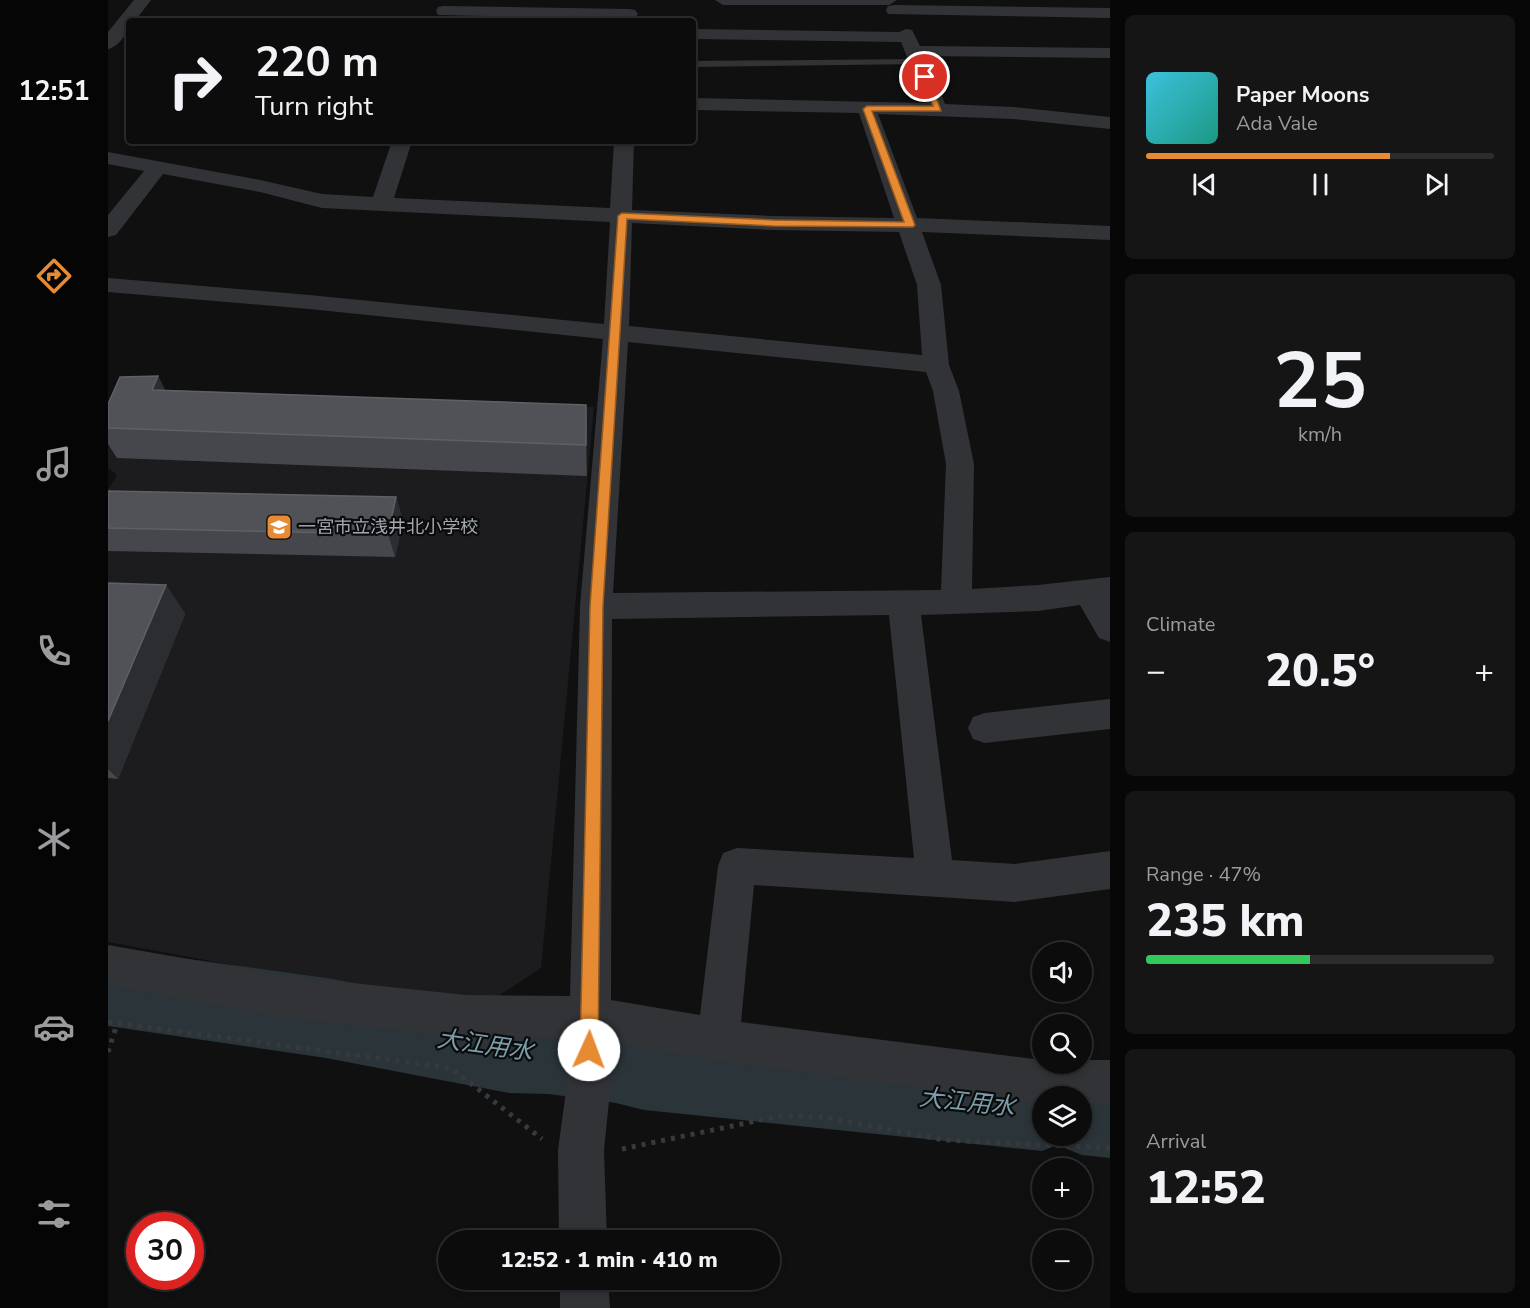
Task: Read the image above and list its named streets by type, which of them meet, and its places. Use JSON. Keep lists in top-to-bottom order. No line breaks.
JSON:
{"water":["大江用水"],"places":{"school or university":["一宮市立浅井北小学校"]},"page":{"tabs":"12:51","turn":["220 m","Turn right"],"song":["Paper Moons","Ada Vale"],"tile":[["25","km/h"],"Climate",["Range · 47%","235 km"],["Arrival","12:52"]],"heat":["−","20.5°","+"],"map_buttons":["+","−"],"limit":"30","trip":"12:52 · 1 min · 410 m"}}
